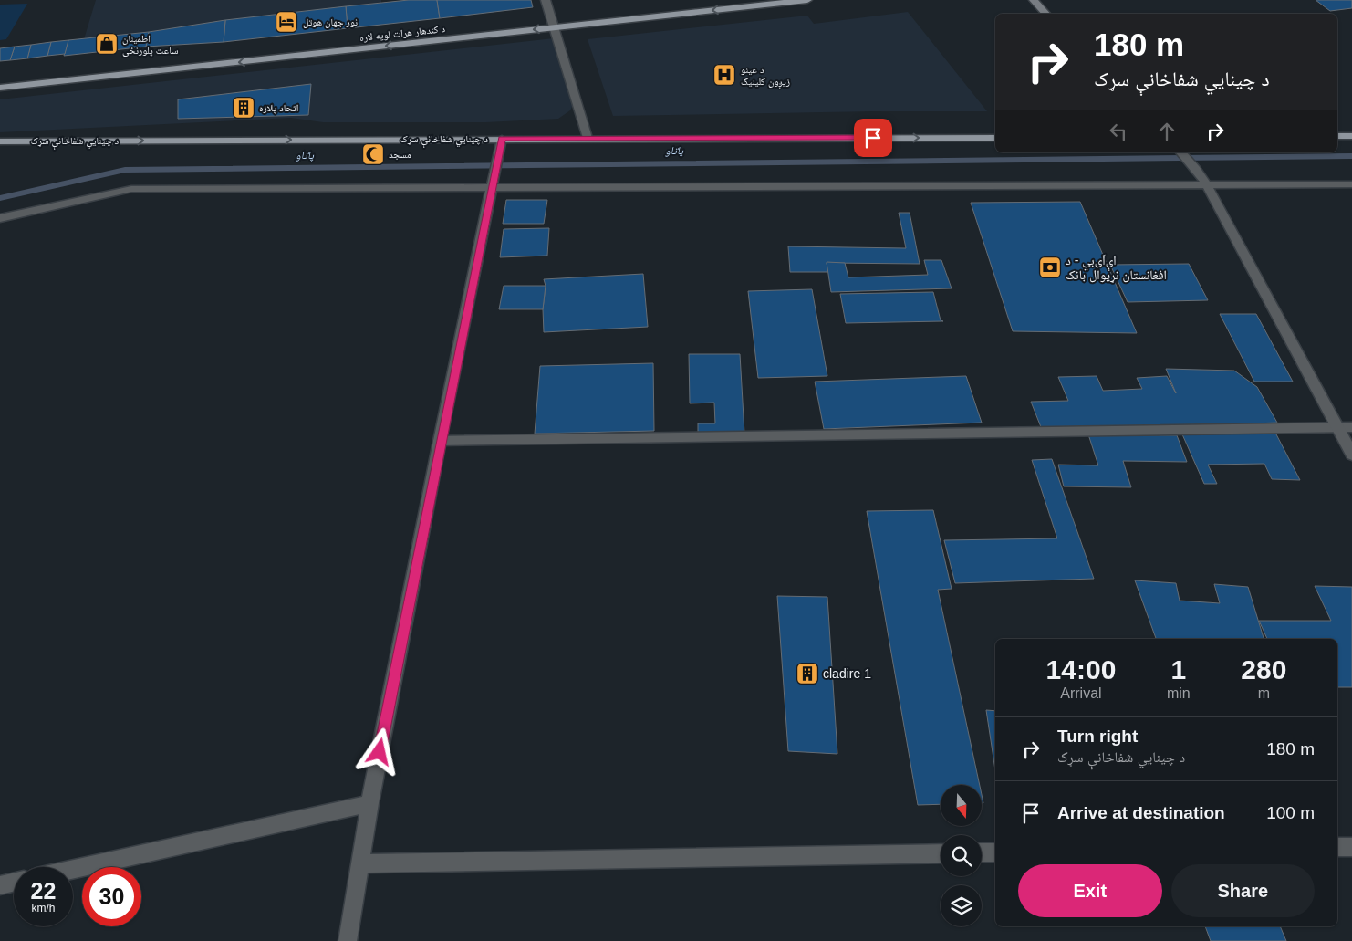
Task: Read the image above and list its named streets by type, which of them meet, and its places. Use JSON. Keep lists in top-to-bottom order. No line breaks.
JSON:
{"streets":{"main road":["د کندهار هرات لویه لاره","د چينايي شفاخانې سړک"]},"one_way":["د کندهار هرات لویه لاره","د چينايي شفاخانې سړک"],"water":["پاتاو"],"places":{"hotel":["نور جهان هوټل"],"shop":["اطمینان ساعت پلورنځی"],"hospital":["د عینو زیږون کلینیک"],"building":["اتحاد پلازه","cladire 1"],"mosque":["مسجد"],"bank":["اې‌اَی‌بي - د افغانستان نړیوال بانک"]},"north":"bottom","page":{"turn":["180 m","د چينايي شفاخانې سړک"],"eta":["14:00","Arrival","1","min","280","m"],"list":[{"name":"Turn right","note":"د چينايي شفاخانې سړک","value":"180 m"},{"name":"Arrive at destination","value":"100 m"}],"buttons":["Exit","Share"],"speed":"22 km/h","limit":"30"}}
